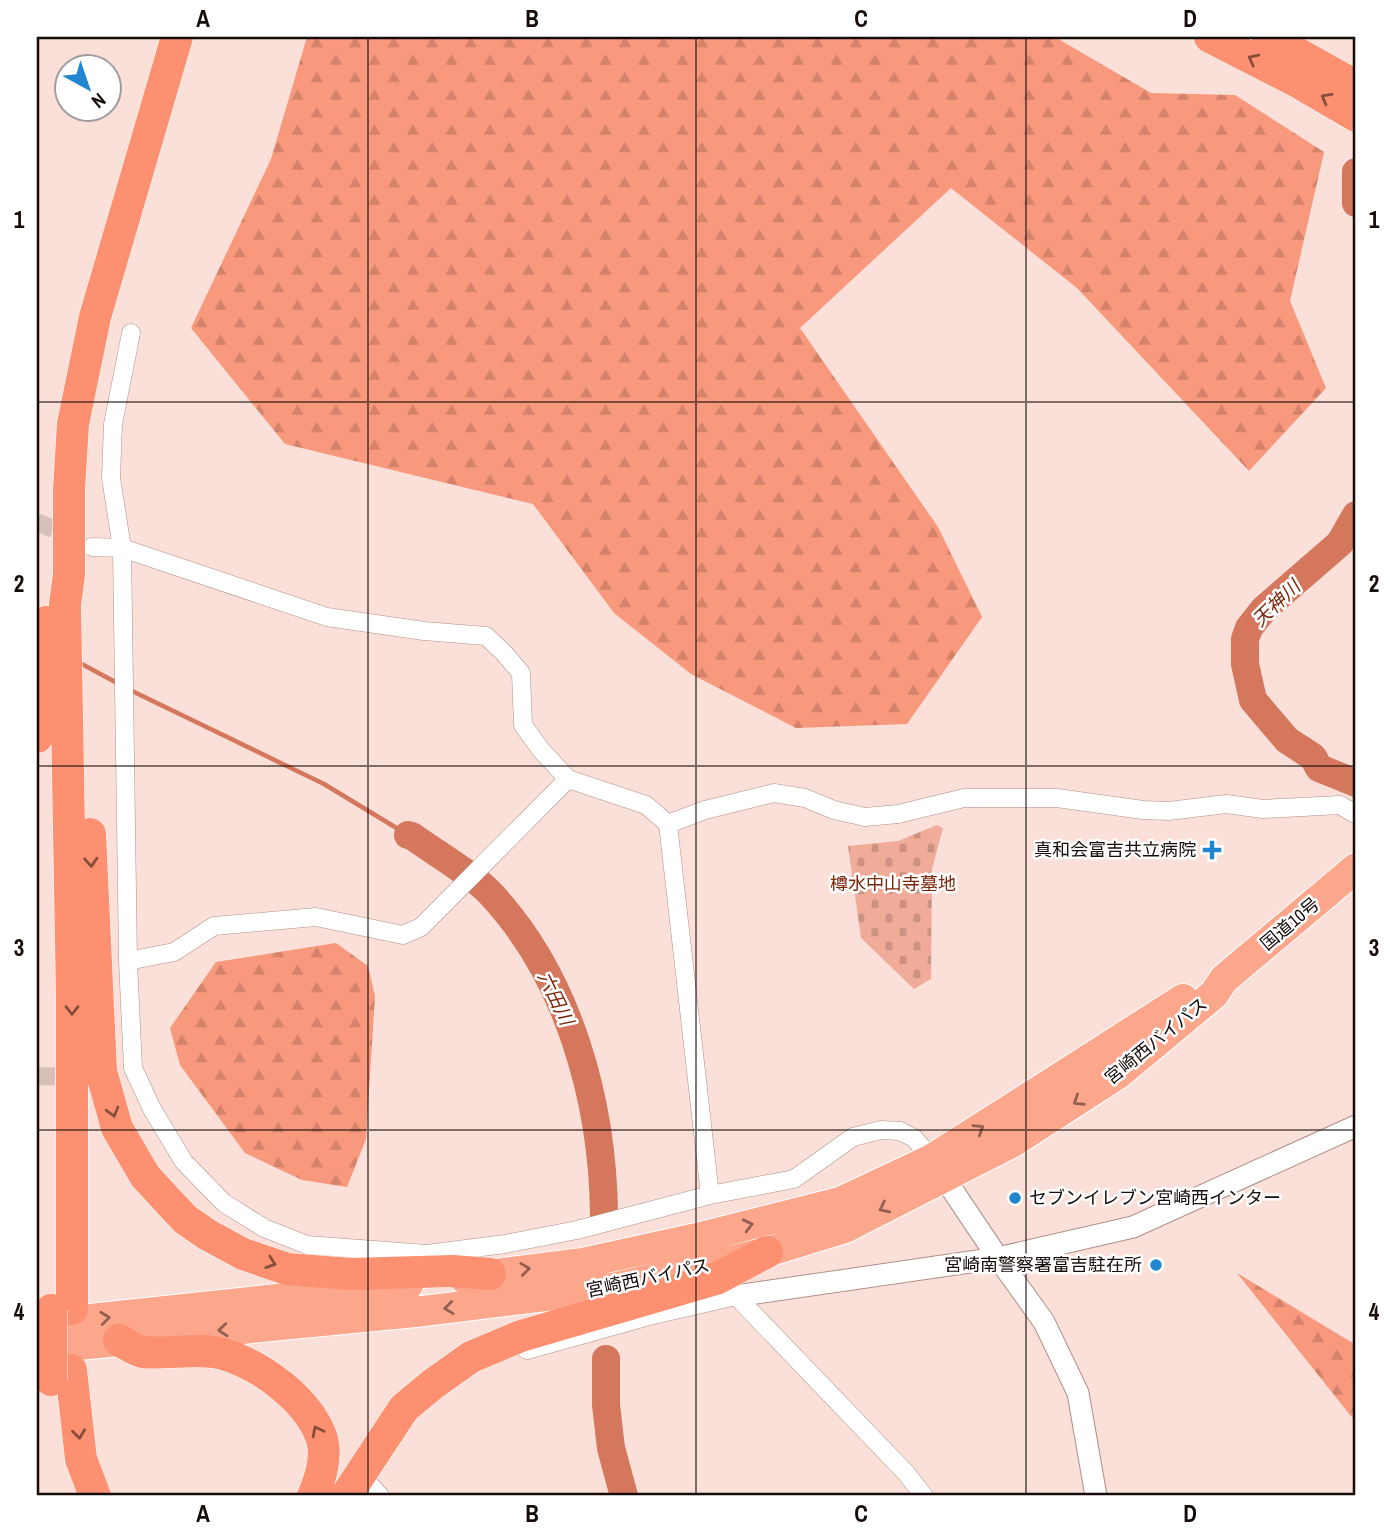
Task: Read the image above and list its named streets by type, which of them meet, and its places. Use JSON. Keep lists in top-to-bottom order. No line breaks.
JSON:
{"streets":{"highway":["国道10号","宮崎西バイパス"]},"crossings":[["国道10号","宮崎西バイパス"]],"water":["天神川","六田川"],"parks":["樽水中山寺墓地"],"places":{"health":["真和会富吉共立病院"],"other":["セブンイレブン宮崎西インター","宮崎南警察署富吉駐在所"]},"north":"bottom right","grid":{"columns":["A","B","C","D"],"rows":["1","2","3","4"]}}
